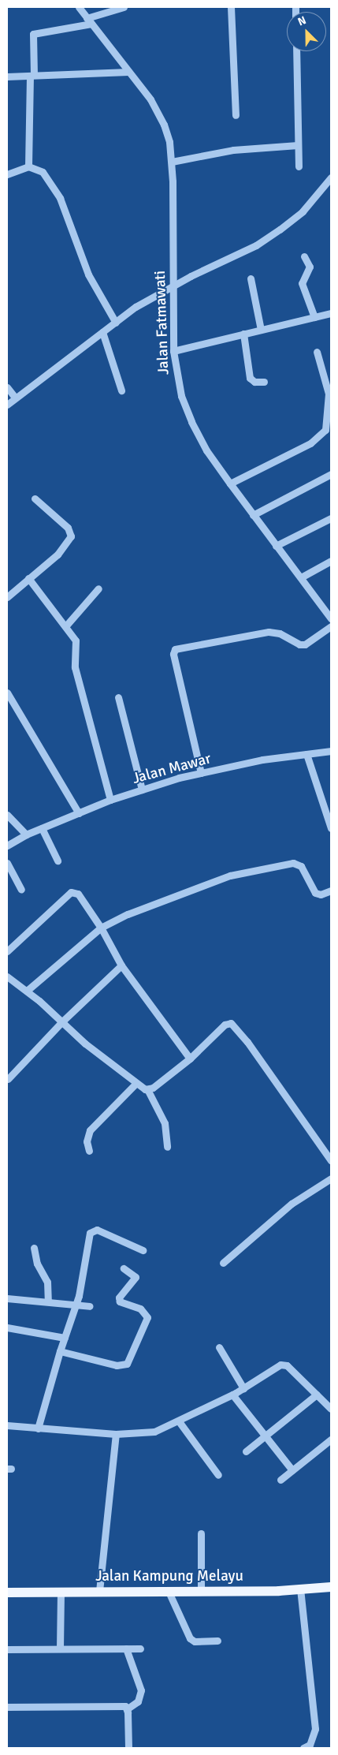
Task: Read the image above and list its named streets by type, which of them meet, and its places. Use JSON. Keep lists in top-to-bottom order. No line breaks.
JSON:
{"streets":{"main road":["Jalan Kampung Melayu"],"street":["Jalan Fatmawati","Jalan Mawar"]},"north":"top left"}
